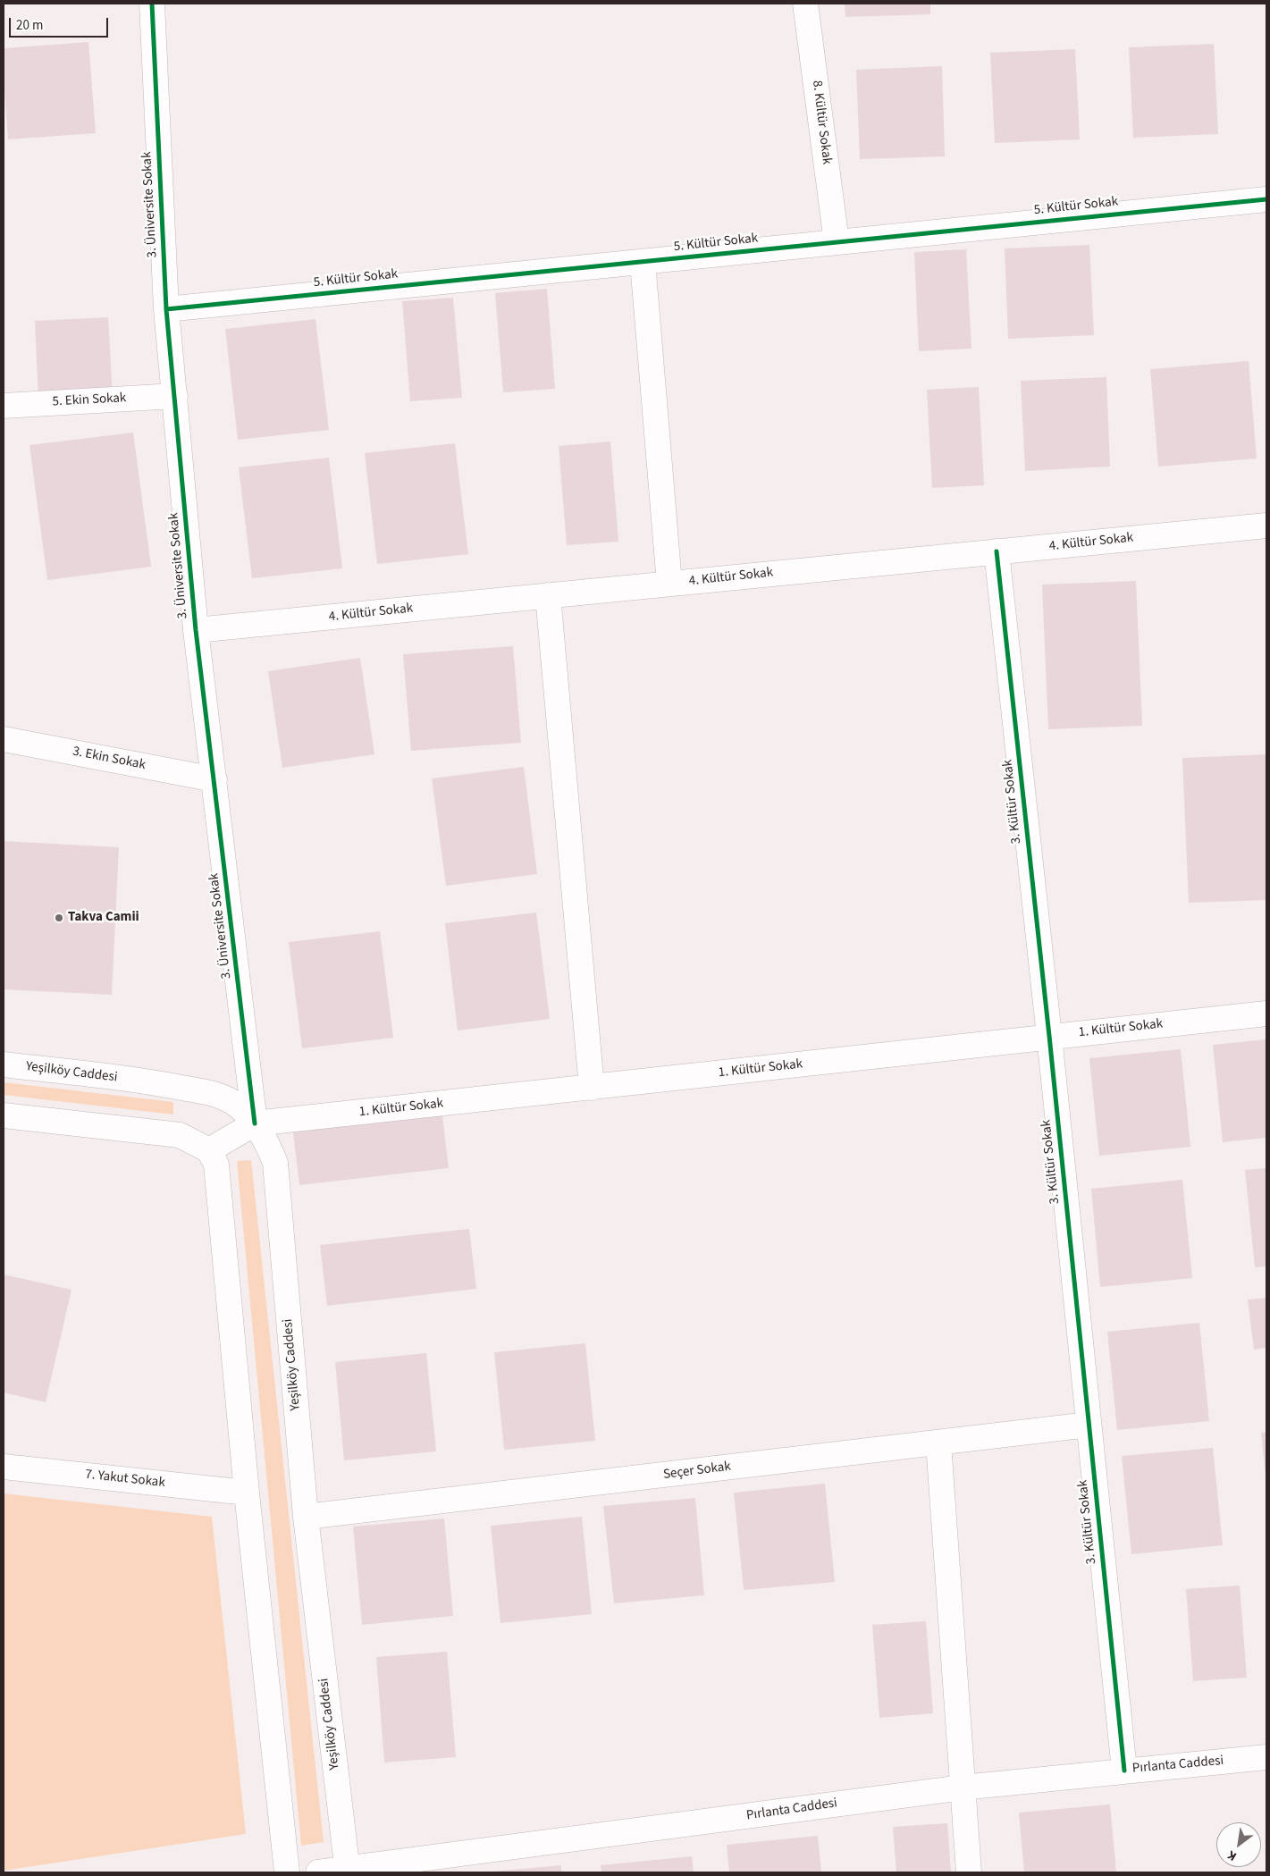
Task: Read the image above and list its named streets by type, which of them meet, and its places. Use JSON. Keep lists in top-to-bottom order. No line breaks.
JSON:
{"streets":{"street":["8. Kültür Sokak","3. Üniversite Sokak","5. Kültür Sokak","5. Ekin Sokak","4. Kültür Sokak","3. Ekin Sokak","3. Kültür Sokak","1. Kültür Sokak","Yeşilköy Caddesi","Seçer Sokak","7. Yakut Sokak","Pırlanta Caddesi"]},"crossings":[["8. Kültür Sokak","5. Kültür Sokak"],["3. Üniversite Sokak","5. Kültür Sokak"],["3. Üniversite Sokak","5. Ekin Sokak"],["3. Üniversite Sokak","4. Kültür Sokak"],["3. Üniversite Sokak","3. Ekin Sokak"],["3. Üniversite Sokak","1. Kültür Sokak"],["3. Üniversite Sokak","Yeşilköy Caddesi"],["4. Kültür Sokak","3. Kültür Sokak"],["3. Kültür Sokak","1. Kültür Sokak"],["3. Kültür Sokak","Seçer Sokak"],["3. Kültür Sokak","Pırlanta Caddesi"],["1. Kültür Sokak","Yeşilköy Caddesi"],["Yeşilköy Caddesi","Seçer Sokak"],["Yeşilköy Caddesi","Pırlanta Caddesi"]],"places":["Takva Camii"],"scale_bar":"20 m","north":"bottom left"}
